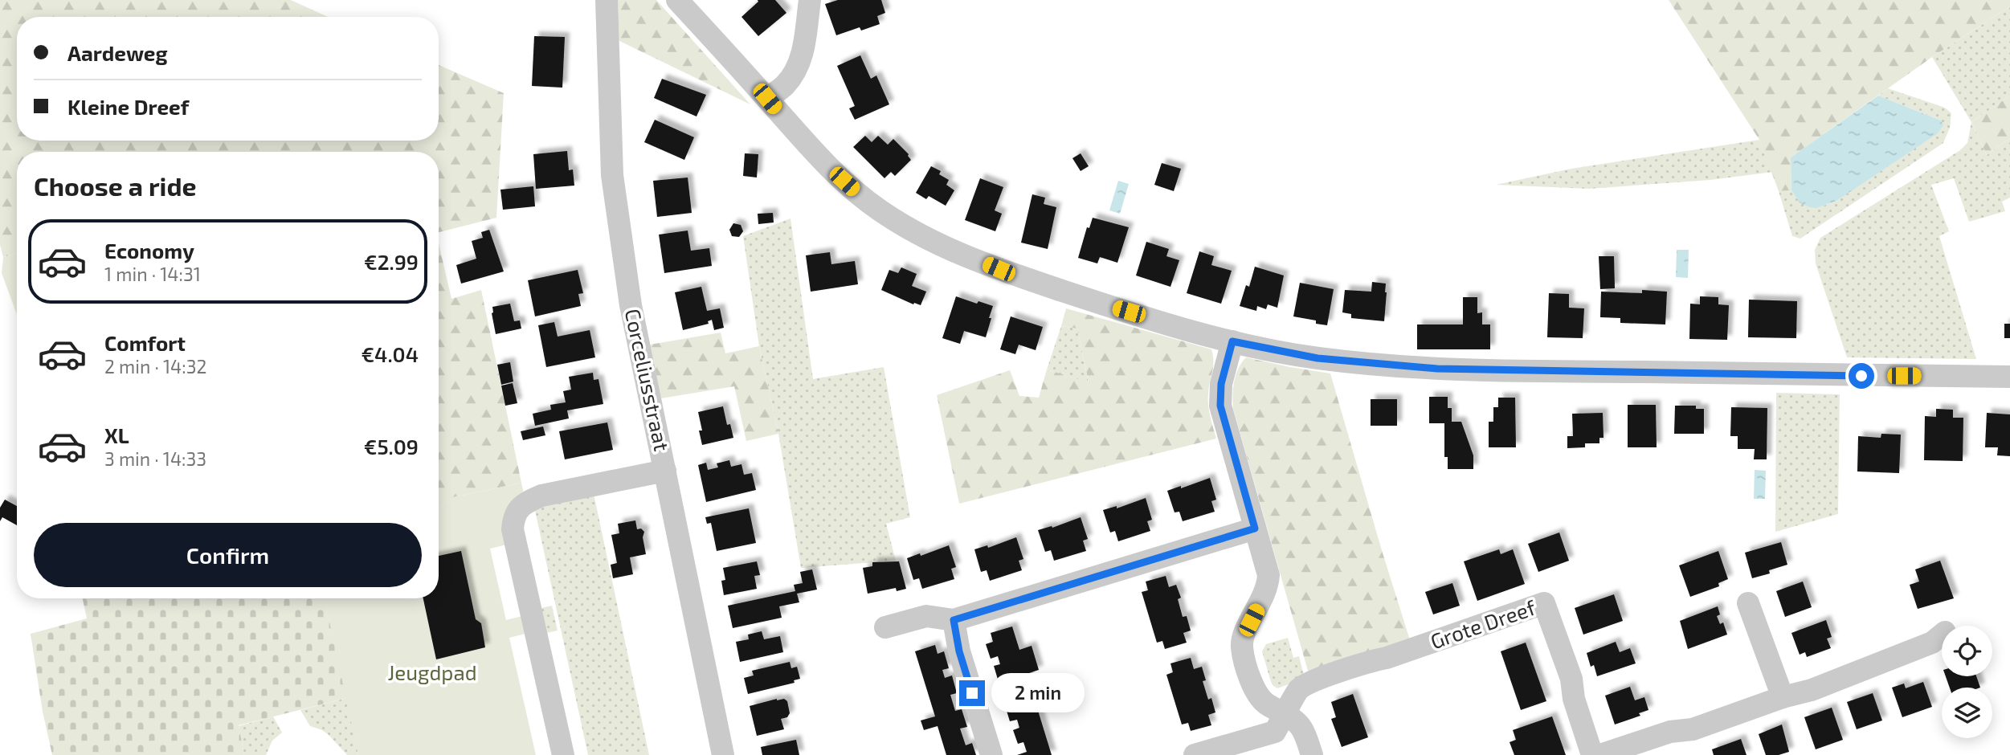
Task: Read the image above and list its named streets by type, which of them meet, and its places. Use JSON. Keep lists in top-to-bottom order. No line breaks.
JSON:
{"streets":{"street":["Corceliusstraat","Grote Dreef"]},"parks":["Jeugdpad"],"page":{"banner":["Aardeweg","Kleine Dreef"],"heading":"Choose a ride","list":[{"name":"Economy","note":"1 min · 14:31","value":"€2.99"},{"name":"Comfort","note":"2 min · 14:32","value":"€4.04"},{"name":"XL","note":"3 min · 14:33","value":"€5.09"}],"buttons":"Confirm","bubble":"2 min"}}
